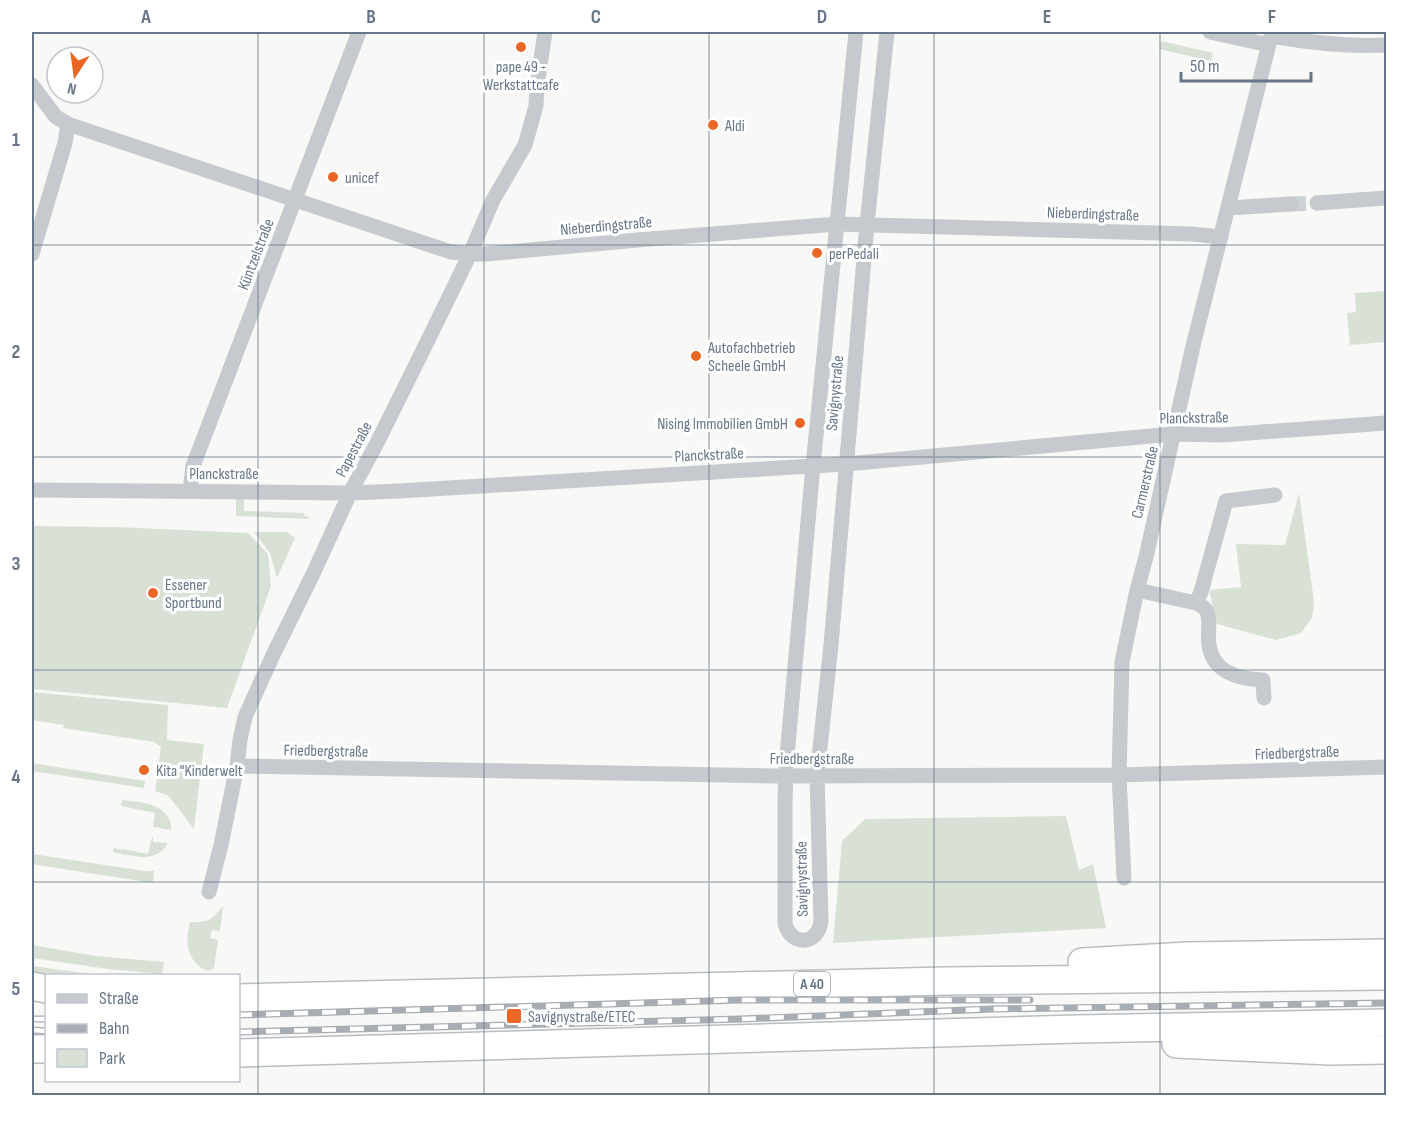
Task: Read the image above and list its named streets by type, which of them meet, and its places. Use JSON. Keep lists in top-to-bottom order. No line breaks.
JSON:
{"streets":{"highway":["A 40"],"street":["Nieberdingstraße","Küntzelstraße","Savignystraße","Planckstraße","Papestraße","Carmerstraße","Friedbergstraße"]},"crossings":[["Nieberdingstraße","Küntzelstraße"],["Nieberdingstraße","Savignystraße"],["Nieberdingstraße","Papestraße"],["Nieberdingstraße","Carmerstraße"],["Küntzelstraße","Planckstraße"],["Savignystraße","Planckstraße"],["Savignystraße","Friedbergstraße"],["Planckstraße","Papestraße"],["Planckstraße","Carmerstraße"],["Papestraße","Friedbergstraße"],["Carmerstraße","Friedbergstraße"]],"places":{"other":["pape 49 - Werkstattcafe","Aldi","unicef","perPedali","Autofachbetrieb Scheele GmbH","Nising Immobilien GmbH","Essener Sportbund","Kita \"Kinderwelt"],"transit":["Savignystraße/ETEC"]},"legend":["Straße","Bahn","Park"],"scale_bar":"50 m","north":"bottom","grid":{"columns":["A","B","C","D","E","F"],"rows":["1","2","3","4","5"]}}
